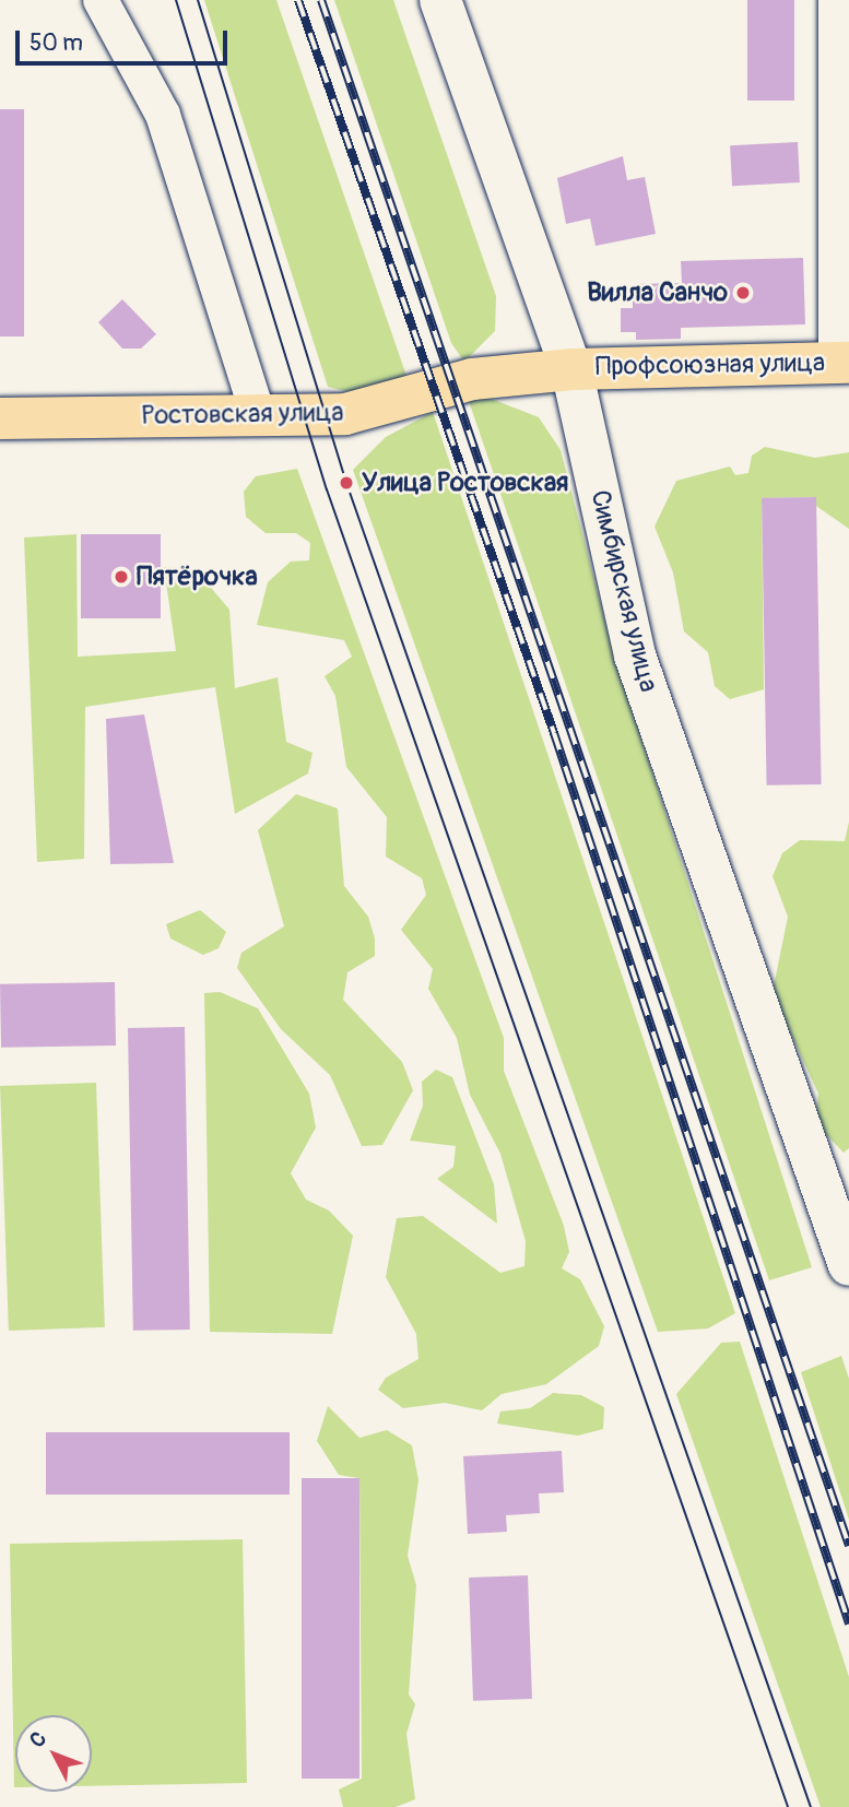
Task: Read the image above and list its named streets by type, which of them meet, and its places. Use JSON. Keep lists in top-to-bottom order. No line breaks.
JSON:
{"streets":{"main road":["Профсоюзная улица","Ростовская улица","Симбирская улица"]},"crossings":[["Профсоюзная улица","Ростовская улица"],["Профсоюзная улица","Симбирская улица"],["Ростовская улица","Симбирская улица"]],"places":["Вилла Санчо","Улица Ростовская","Пятёрочка"],"scale_bar":"50 m","north":"top left"}
